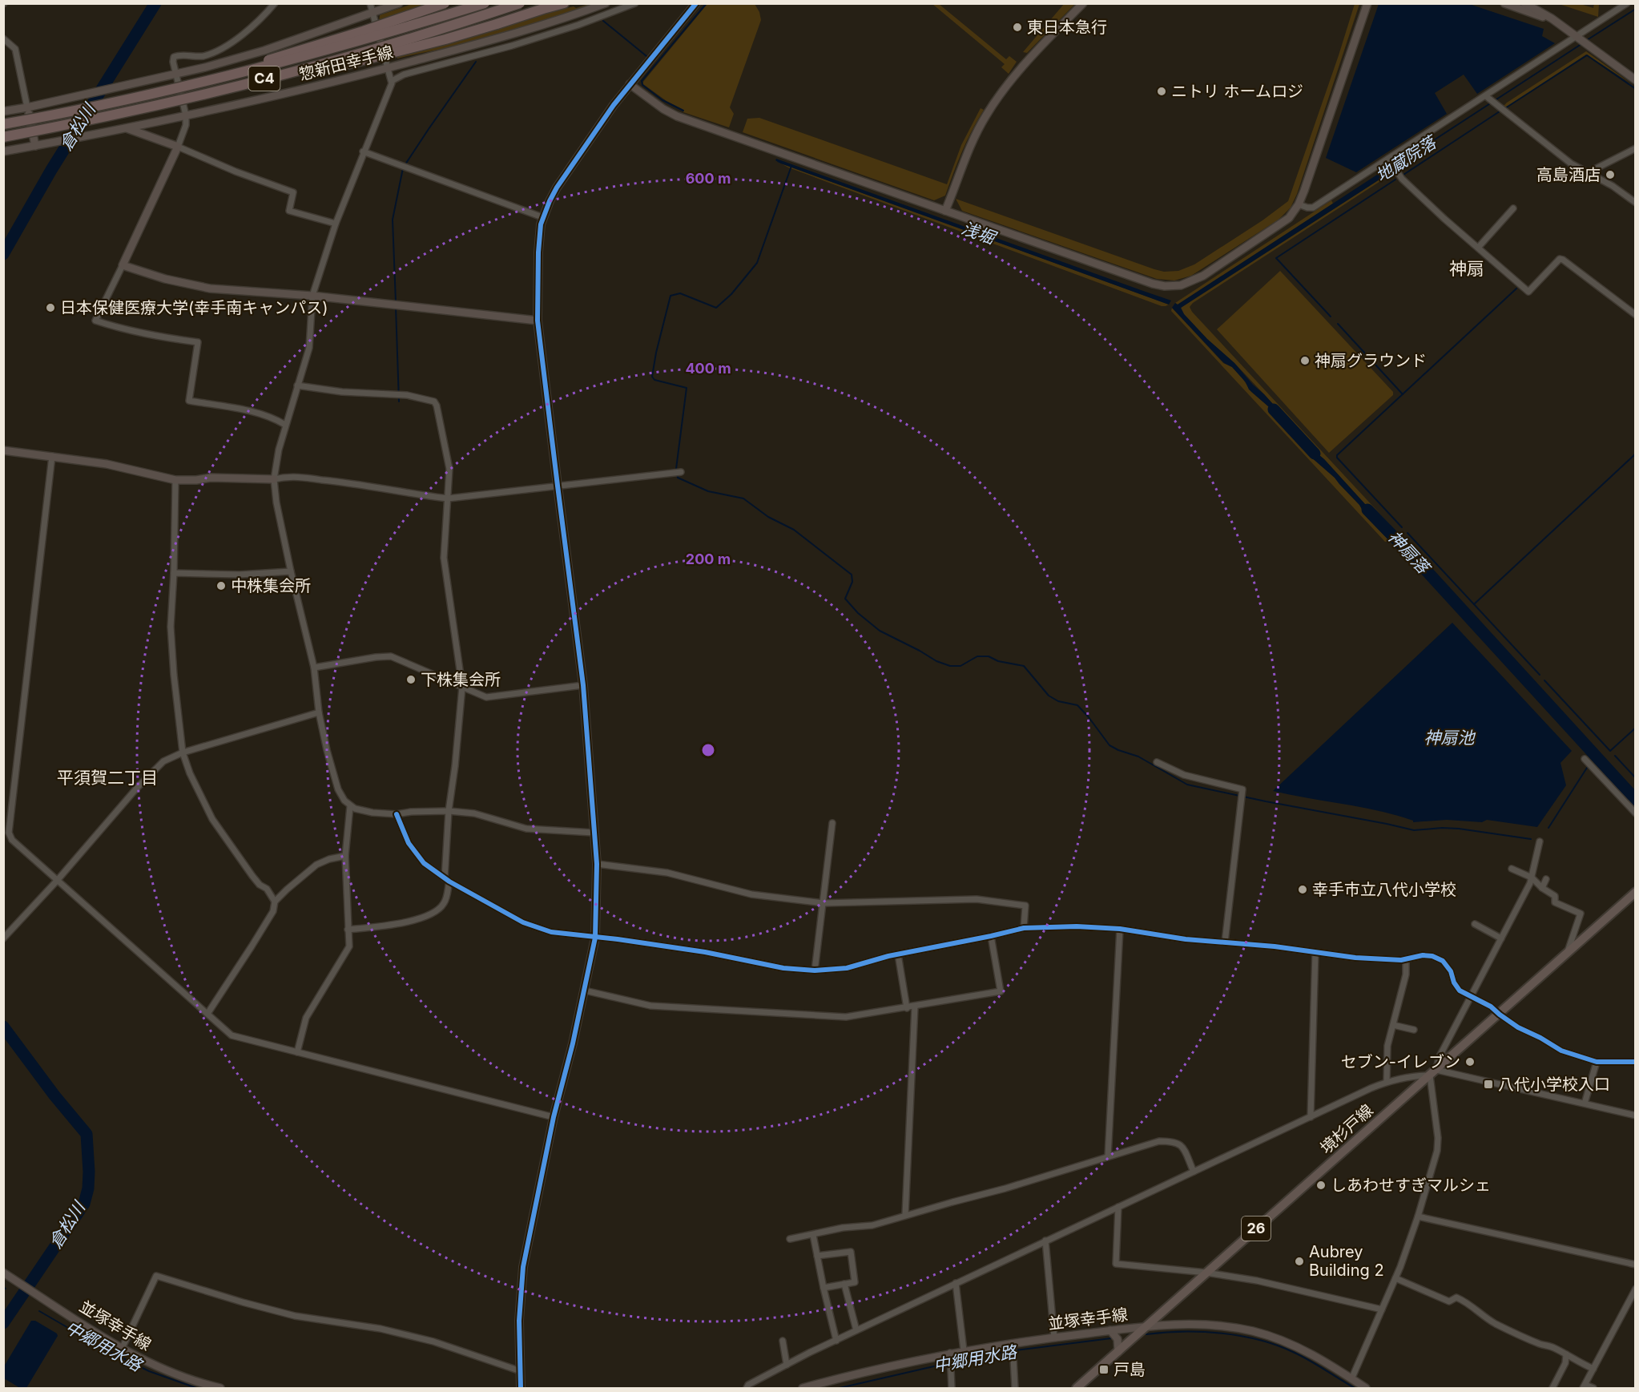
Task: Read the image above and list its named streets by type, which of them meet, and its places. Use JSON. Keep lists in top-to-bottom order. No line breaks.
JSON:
{"streets":{"highway":["C4"],"main road":["境杉戸線","26"],"street":["惣新田幸手線","並塚幸手線"]},"crossings":[["境杉戸線","並塚幸手線"]],"districts":["神扇","平須賀二丁目"],"water":["倉松川","地蔵院落","浅堀","神扇落","神扇池","中郷用水路"],"places":{"other":["東日本急行","ニトリ ホームロジ","高島酒店","日本保健医療大学(幸手南キャンパス)","神扇グラウンド","中株集会所","下株集会所","幸手市立八代小学校","セブン-イレブン","しあわせすぎマルシェ","Aubrey Building 2"],"transit":["八代小学校入口","戸島"]},"rings":["600 m","400 m","200 m"]}
